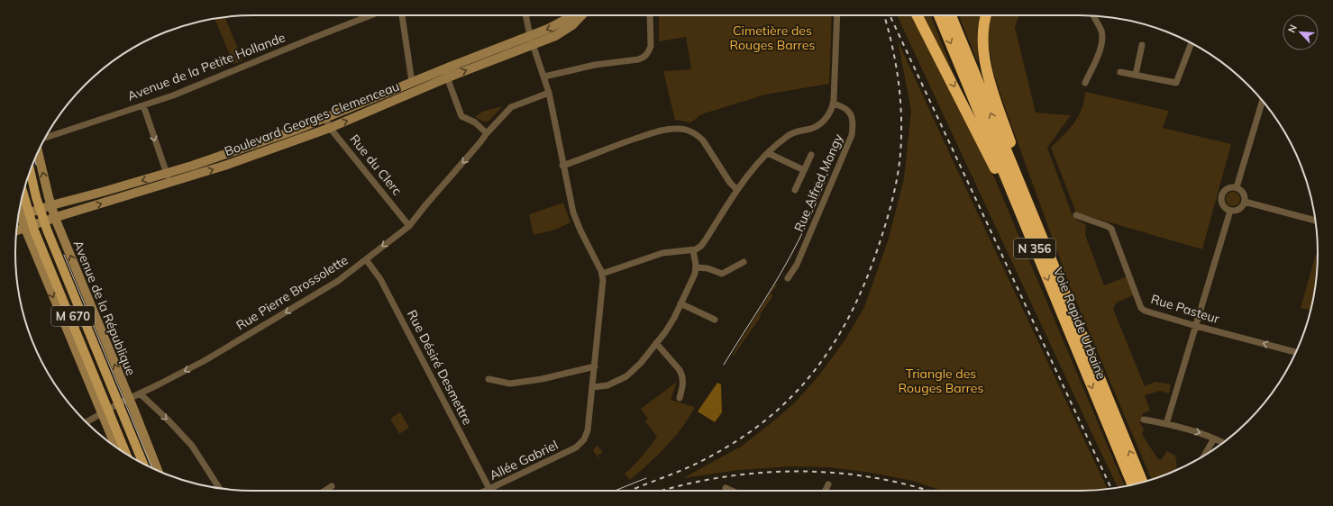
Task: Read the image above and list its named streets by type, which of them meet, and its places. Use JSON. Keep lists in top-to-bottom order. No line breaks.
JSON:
{"streets":{"highway":["N 356","Voie Rapide Urbaine"],"main road":["Boulevard Georges Clemenceau","Avenue de la République","M 670"],"street":["Avenue de la Petite Hollande","Rue du Clerc","Rue Alfred Mongy","Rue Pierre Brossolette","Rue Pasteur","Rue Désiré Desmettre","Allée Gabriel"]},"crossings":[["Boulevard Georges Clemenceau","Rue du Clerc"],["Boulevard Georges Clemenceau","Avenue de la République"],["Boulevard Georges Clemenceau","M 670"],["Rue du Clerc","Rue Pierre Brossolette"],["Rue Pierre Brossolette","Avenue de la République"],["Rue Pierre Brossolette","M 670"],["Rue Pierre Brossolette","Rue Désiré Desmettre"],["Rue Désiré Desmettre","Allée Gabriel"]],"one_way":["Rue Pierre Brossolette","Rue Pasteur"],"parks":["Cimetière des Rouges Barres","Triangle des Rouges Barres"],"north":"top left"}
